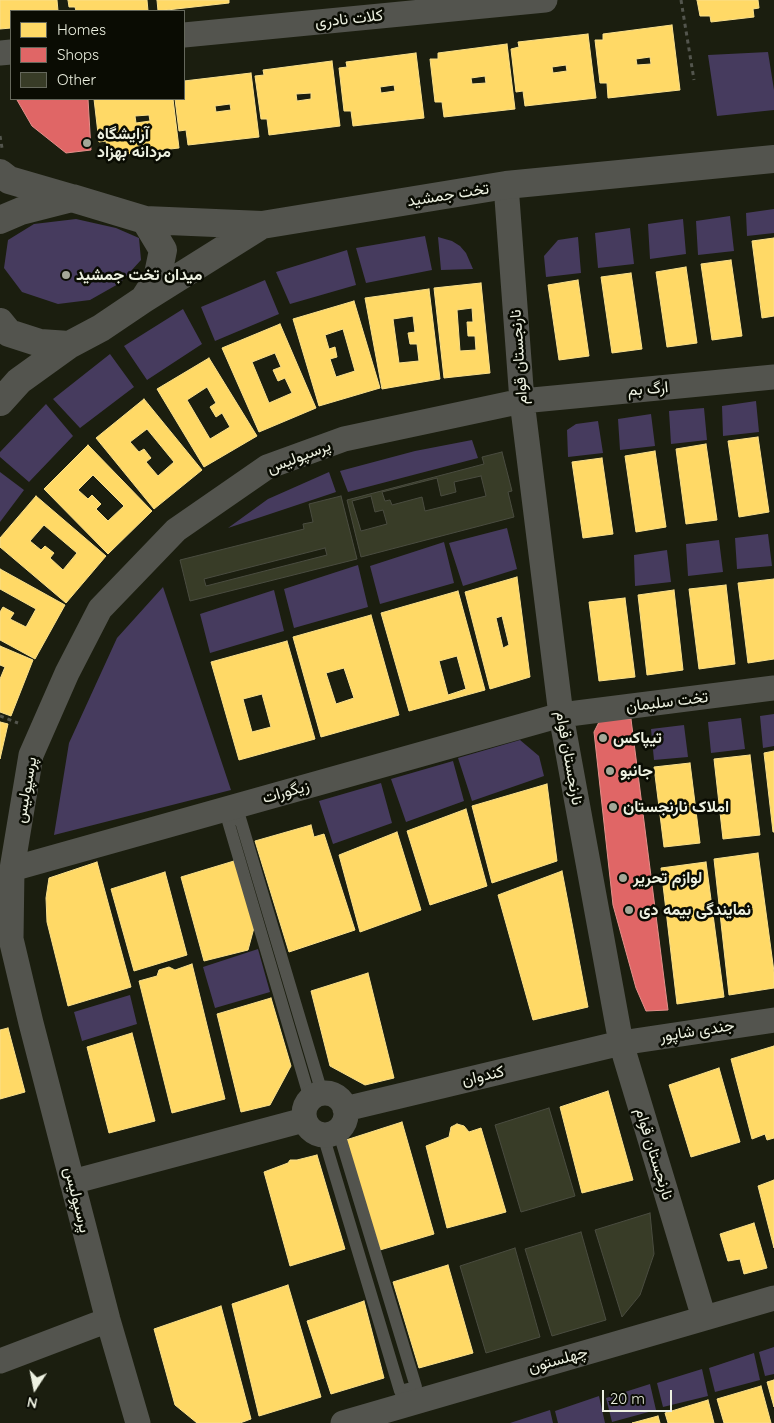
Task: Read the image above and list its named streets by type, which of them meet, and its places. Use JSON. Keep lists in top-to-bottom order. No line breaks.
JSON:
{"streets":{"street":["کلات نادری","تخت جمشید","نارنجستان قوام","ارگ بم","پرسپولیس","تخت سلیمان","زیگورات","جندی شاپور","کندوان","چهلستون"]},"crossings":[["تخت جمشید","نارنجستان قوام"],["نارنجستان قوام","ارگ بم"],["نارنجستان قوام","پرسپولیس"],["نارنجستان قوام","تخت سلیمان"],["نارنجستان قوام","زیگورات"],["نارنجستان قوام","جندی شاپور"],["نارنجستان قوام","کندوان"],["نارنجستان قوام","چهلستون"],["ارگ بم","پرسپولیس"],["پرسپولیس","زیگورات"],["پرسپولیس","کندوان"],["تخت سلیمان","زیگورات"],["جندی شاپور","کندوان"]],"places":["آرایشگاه مردانه بهزاد","میدان تخت جمشید","تیپاکس","جانبو","املاک نارنجستان","لوازم تحریر","نمایندگی بیمه دی"],"legend":["Homes","Shops","Other"],"scale_bar":"20 m","north":"bottom"}
